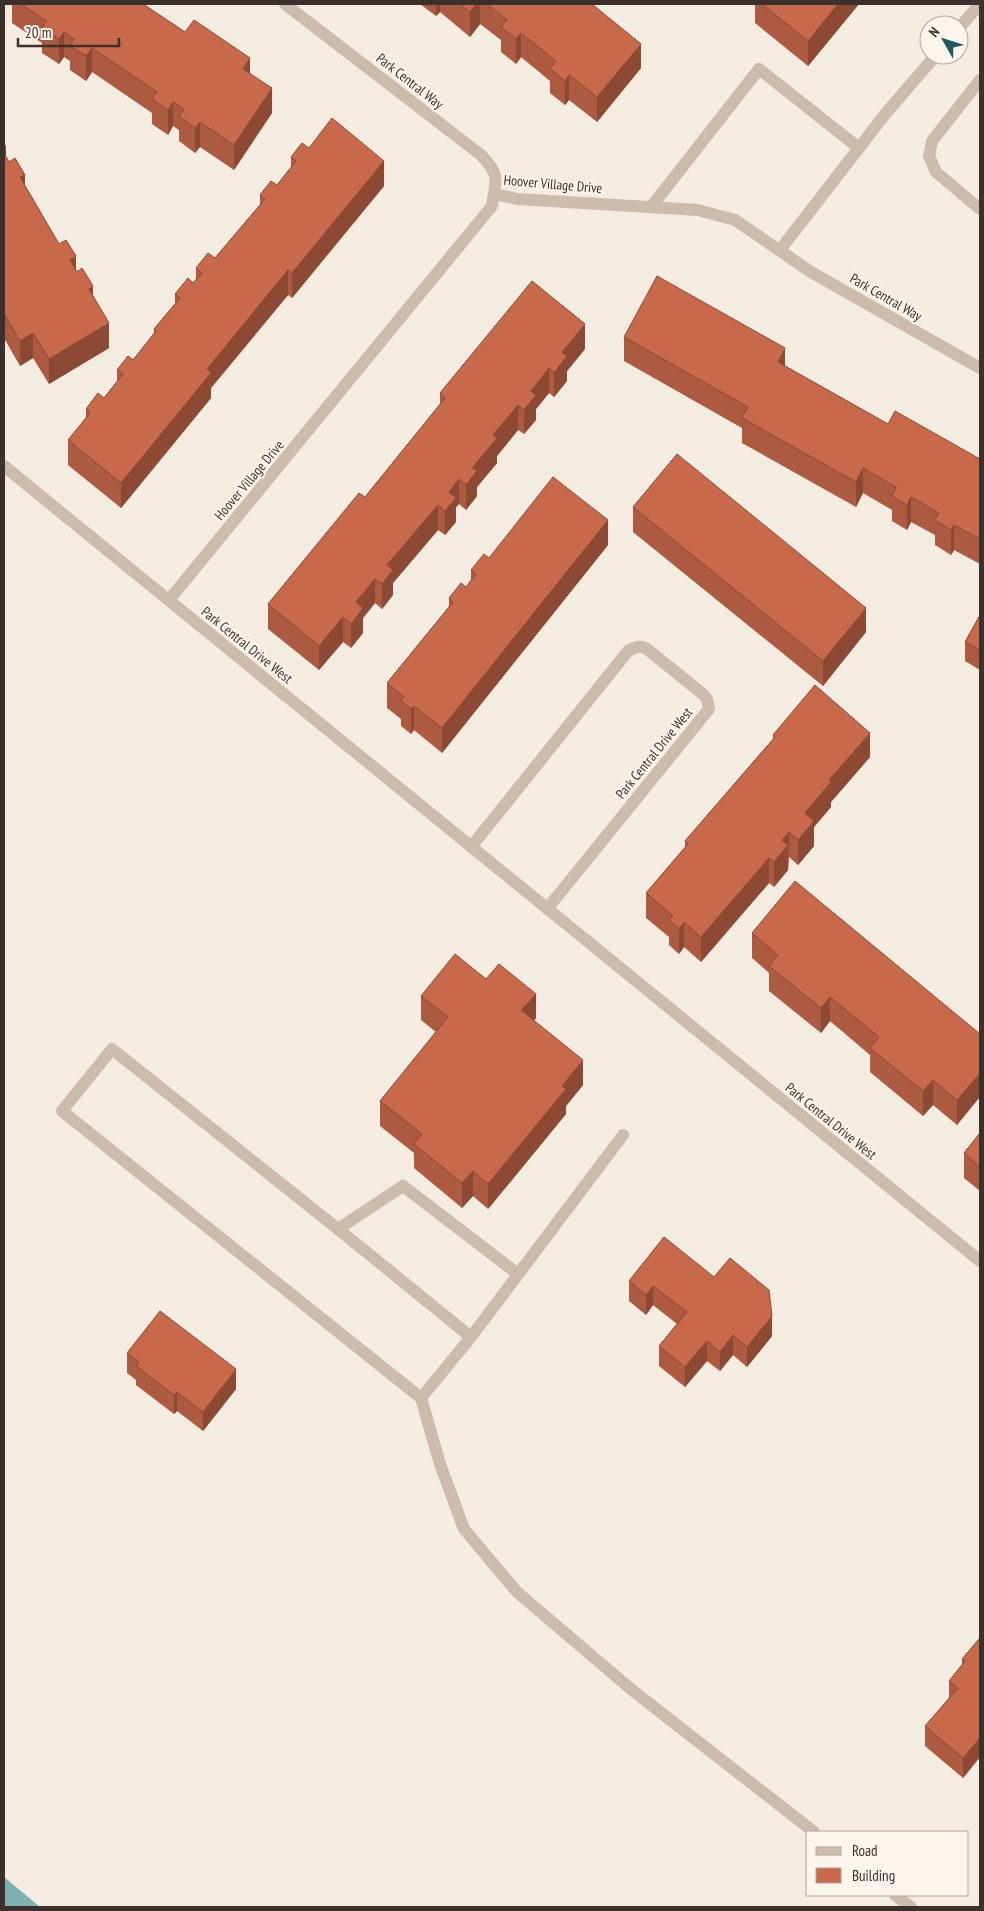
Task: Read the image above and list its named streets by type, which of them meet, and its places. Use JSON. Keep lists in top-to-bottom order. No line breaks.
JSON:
{"streets":{"street":["Park Central Way","Hoover Village Drive","Park Central Drive West"]},"crossings":[["Park Central Way","Hoover Village Drive"],["Hoover Village Drive","Park Central Drive West"]],"legend":["Road","Building"],"scale_bar":"20 m","north":"top left"}
